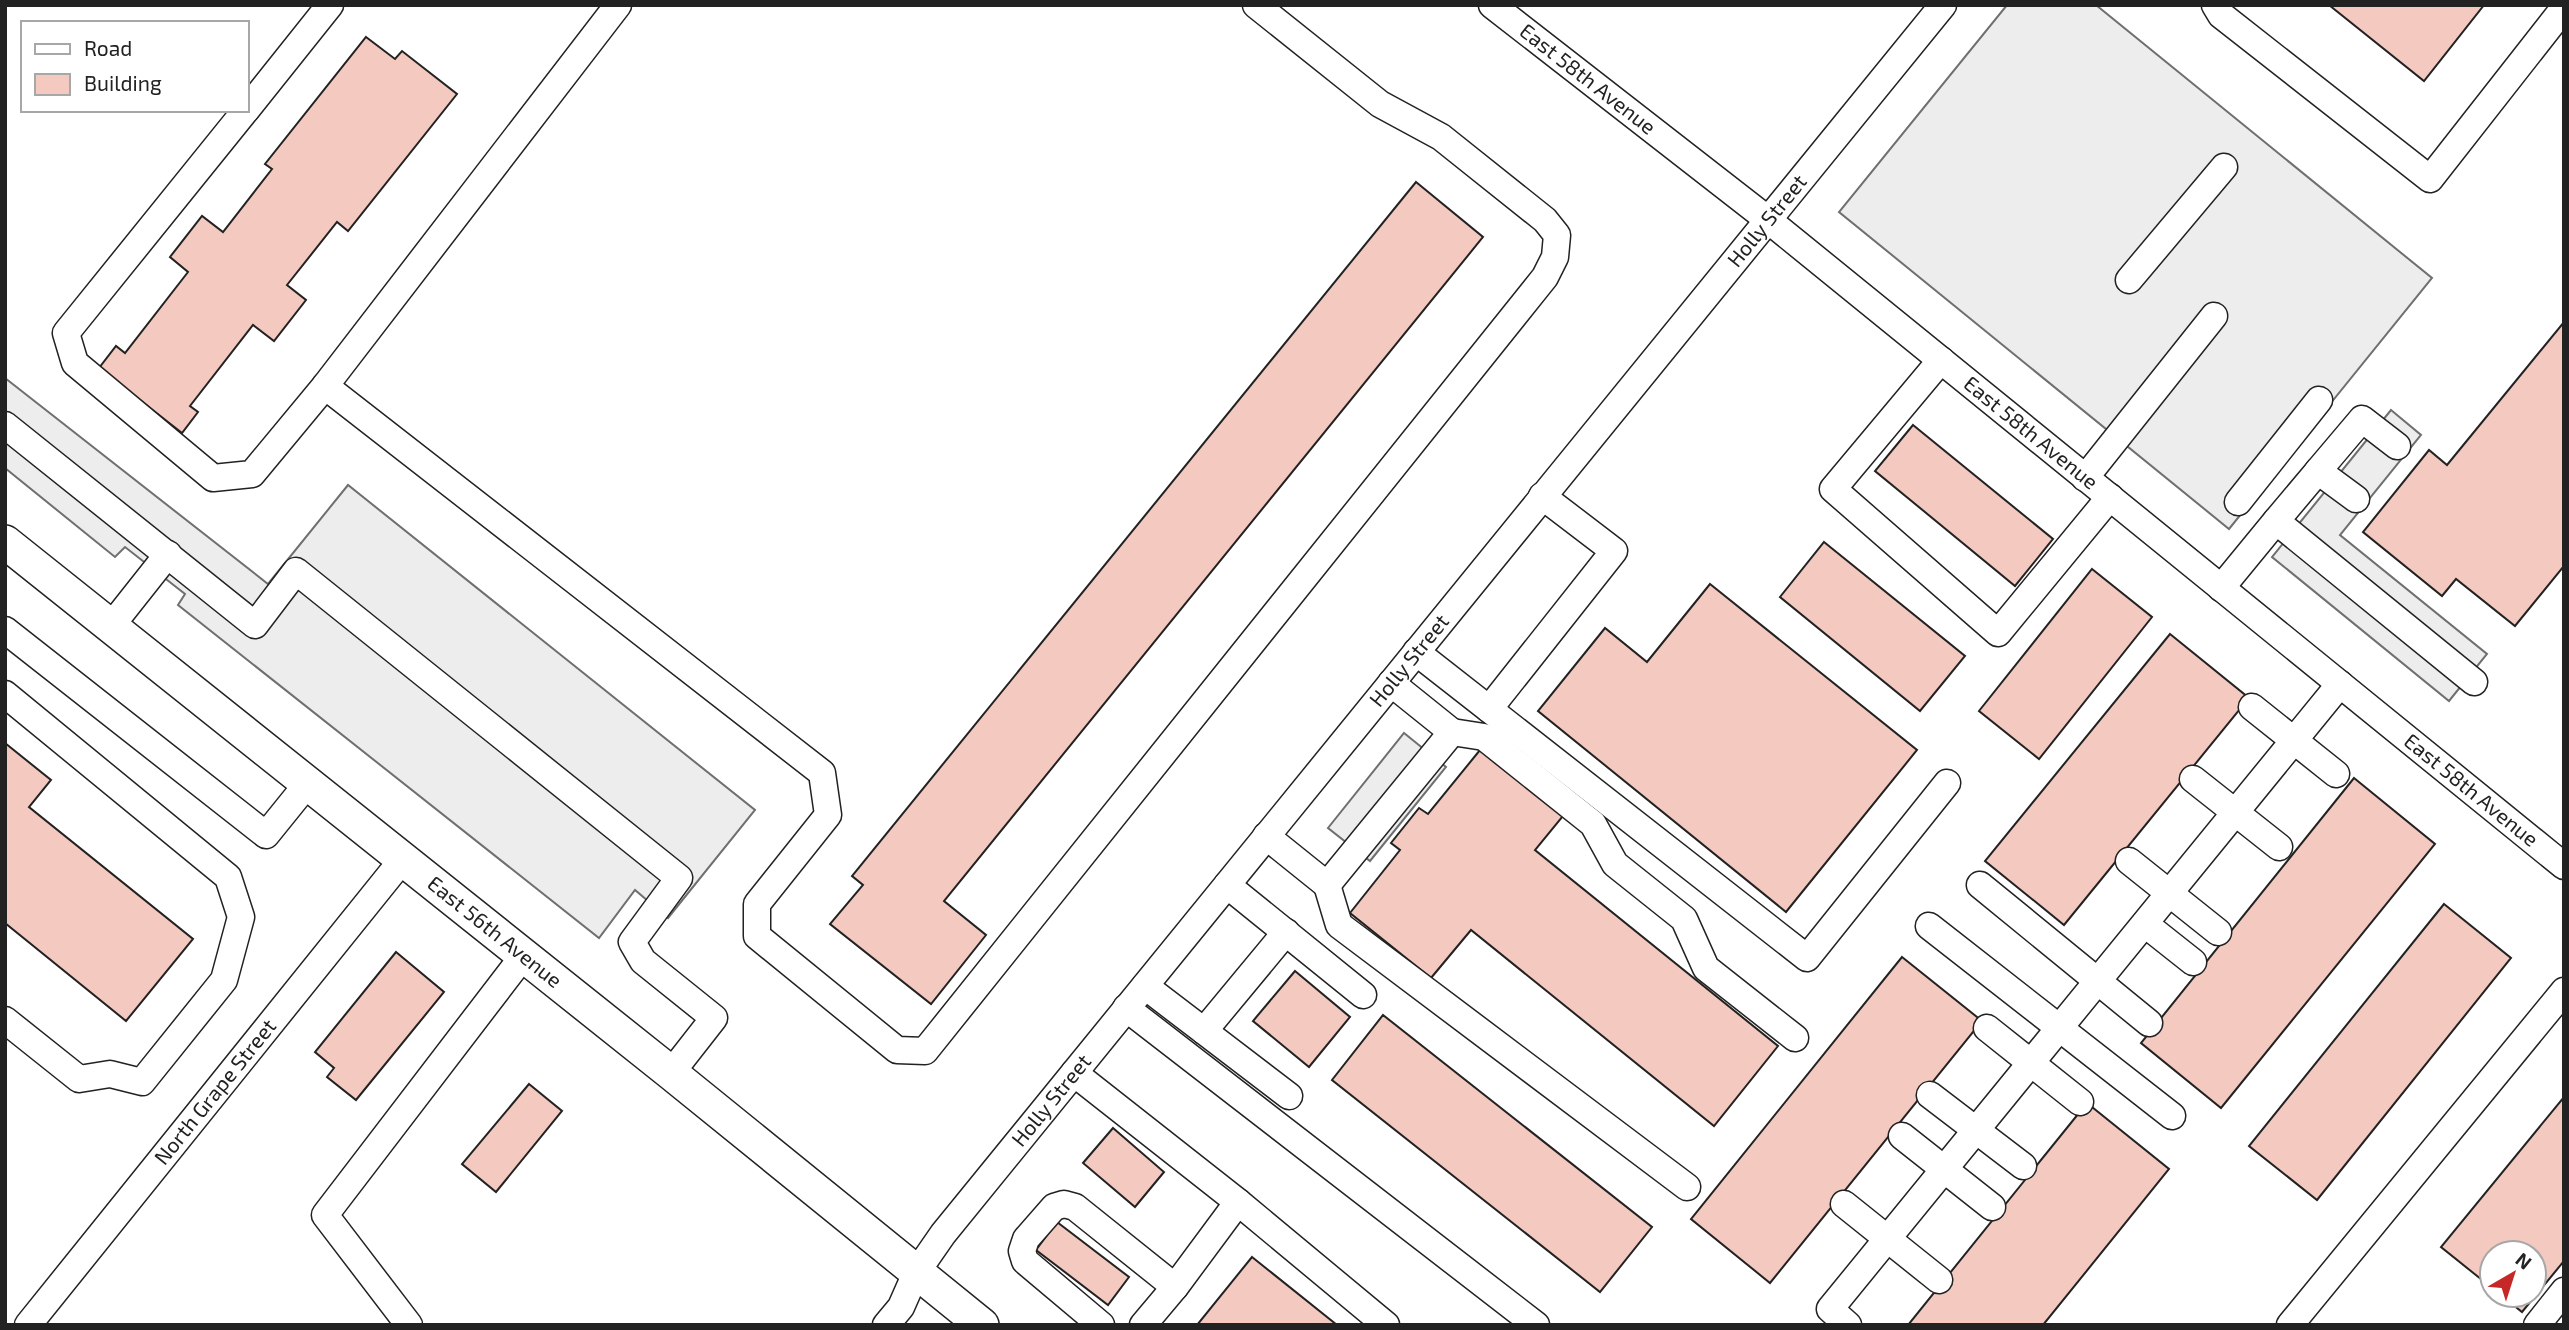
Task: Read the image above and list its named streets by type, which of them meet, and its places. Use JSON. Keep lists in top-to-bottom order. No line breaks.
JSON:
{"streets":{"main road":["East 56th Avenue"],"street":["East 58th Avenue","Holly Street","North Grape Street"]},"crossings":[["East 58th Avenue","Holly Street"],["Holly Street","East 56th Avenue"],["East 56th Avenue","North Grape Street"]],"legend":["Road","Building"],"north":"top right"}
